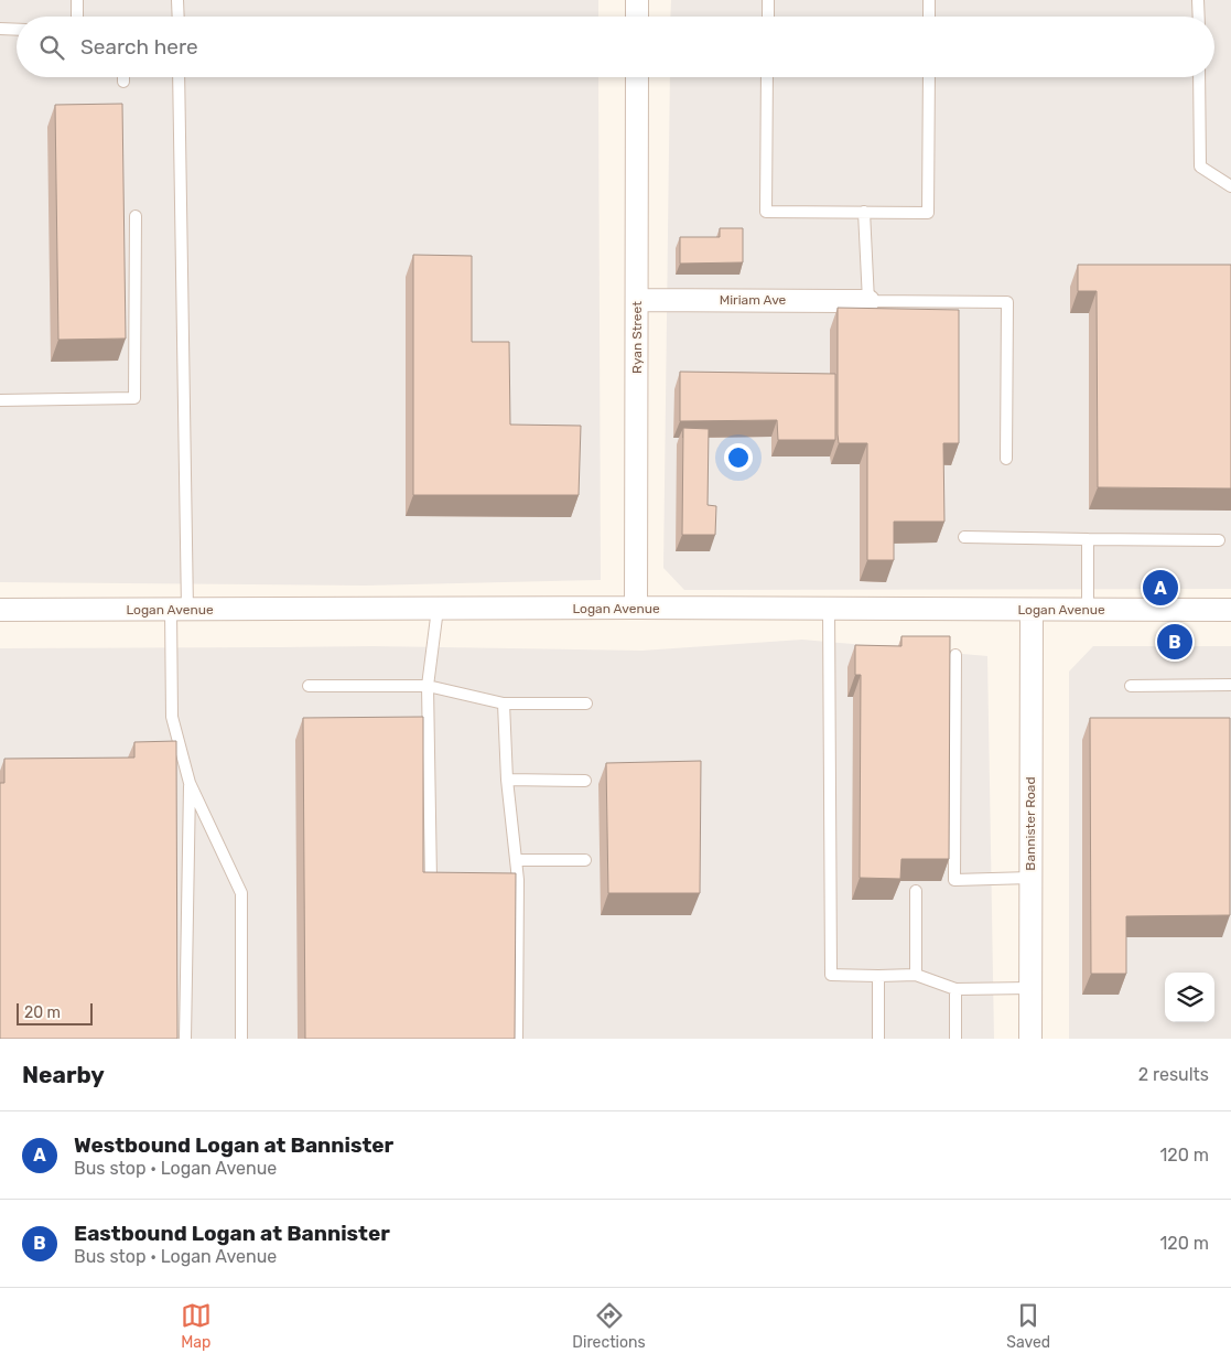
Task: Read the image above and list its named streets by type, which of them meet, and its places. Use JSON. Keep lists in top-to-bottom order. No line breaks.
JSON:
{"streets":{"street":["Miriam Ave","Ryan Street","Logan Avenue","Bannister Road"]},"crossings":[["Miriam Ave","Ryan Street"],["Ryan Street","Logan Avenue"],["Logan Avenue","Bannister Road"]],"scale_bar":"20 m","page":{"search":"Search here","pins":["A","B"],"scale":"20 m","heading":["Nearby","2 results"],"list":[{"mark":"A","name":"Westbound Logan at Bannister","note":"Bus stop · Logan Avenue","value":"120 m"},{"mark":"B","name":"Eastbound Logan at Bannister","note":"Bus stop · Logan Avenue","value":"120 m"}],"nav":["Map","Directions","Saved"]}}
